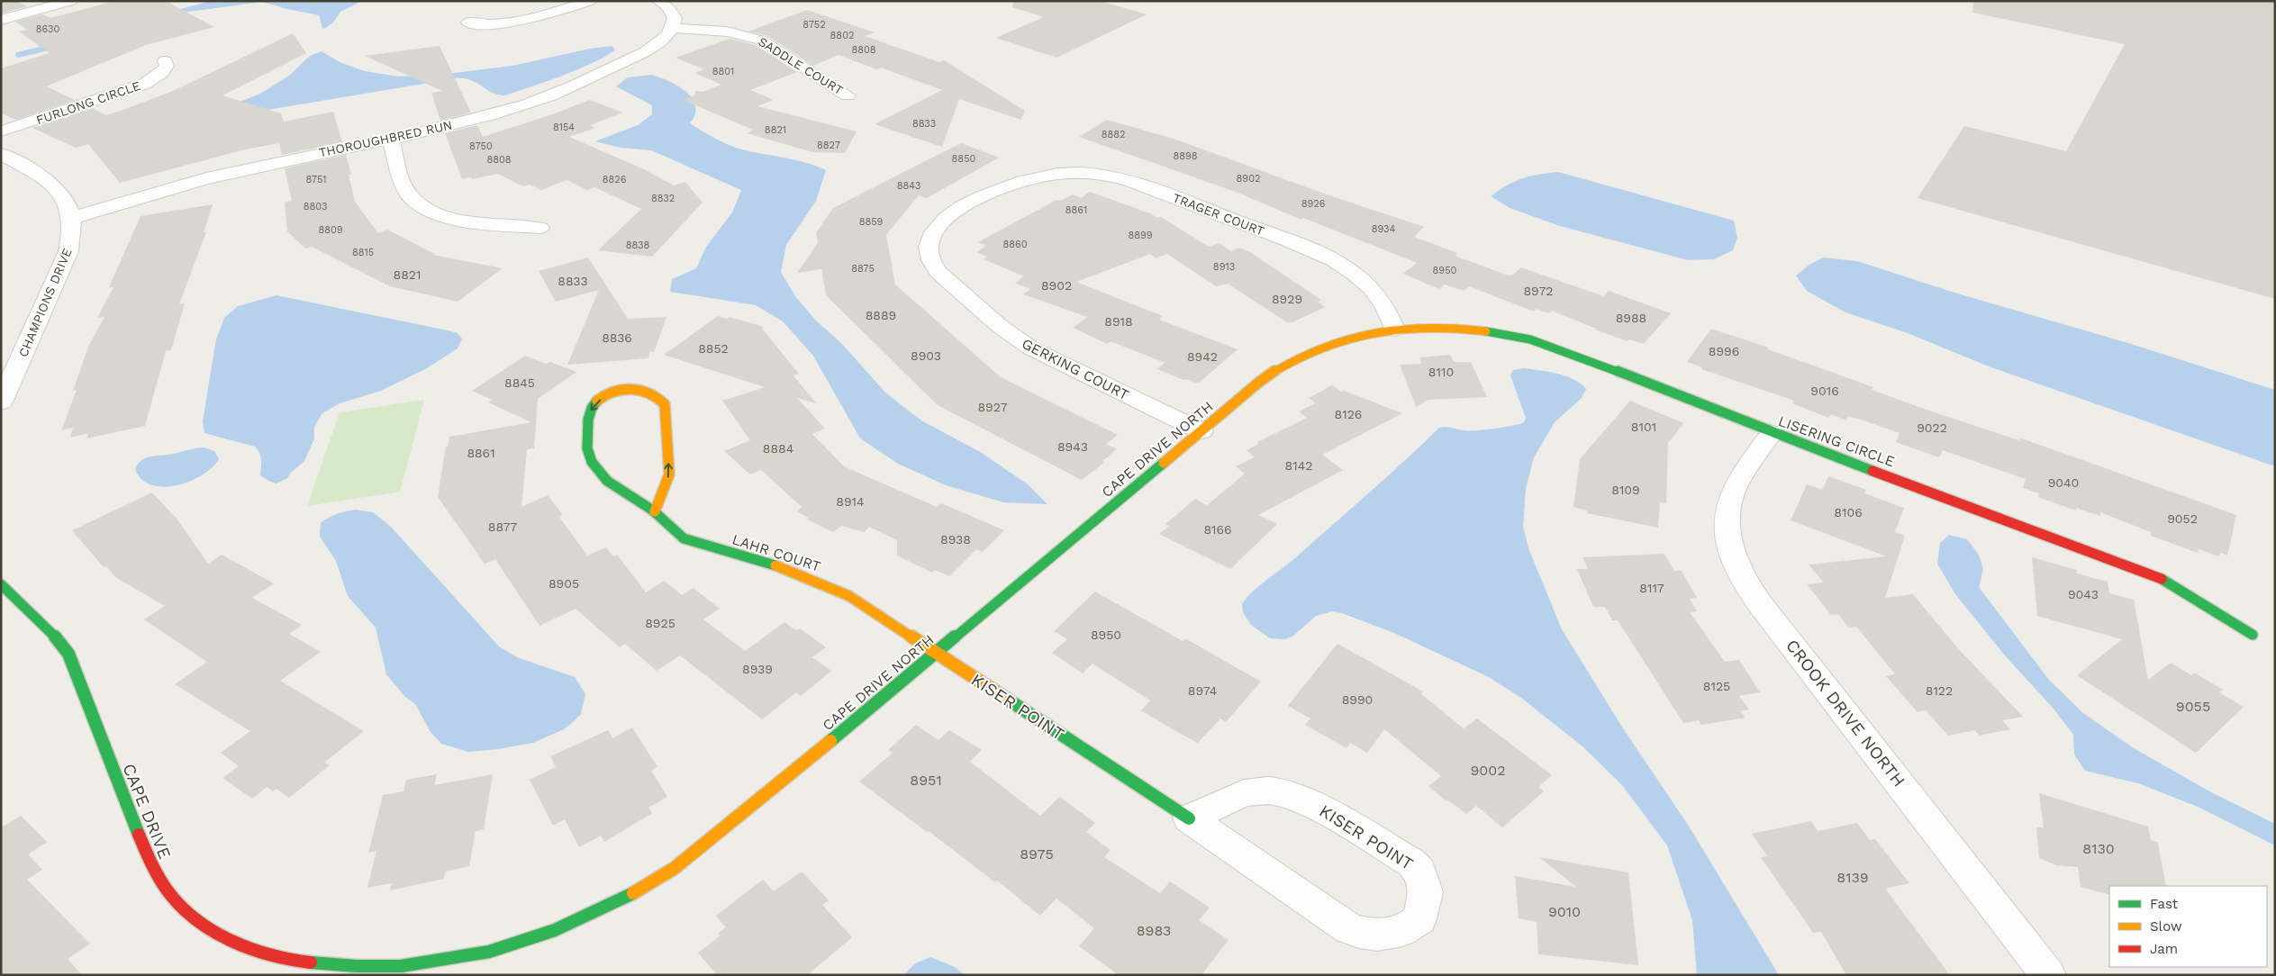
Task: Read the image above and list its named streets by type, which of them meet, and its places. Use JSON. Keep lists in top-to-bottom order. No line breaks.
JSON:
{"streets":{"street":["SADDLE COURT","FURLONG CIRCLE","THOROUGHBRED RUN","TRAGER COURT","CHAMPIONS DRIVE","GERKING COURT","LISERING CIRCLE","CAPE DRIVE NORTH","LAHR COURT","KISER POINT","CROOK DRIVE NORTH","CAPE DRIVE"]},"crossings":[["SADDLE COURT","THOROUGHBRED RUN"],["THOROUGHBRED RUN","CHAMPIONS DRIVE"],["TRAGER COURT","GERKING COURT"],["TRAGER COURT","LISERING CIRCLE"],["TRAGER COURT","CAPE DRIVE NORTH"],["GERKING COURT","CAPE DRIVE NORTH"],["LISERING CIRCLE","CAPE DRIVE NORTH"],["LISERING CIRCLE","CROOK DRIVE NORTH"],["CAPE DRIVE NORTH","LAHR COURT"],["CAPE DRIVE NORTH","KISER POINT"],["CAPE DRIVE NORTH","CAPE DRIVE"],["LAHR COURT","KISER POINT"]],"house_numbers":["8752","8630","8802","8808","8801","8833","8154","8821","8882","8827","8750","8898","8850","8808","8902","8751","8826","8843","8832","8926","8803","8861","8859","8934","8809","8899","8860","8838","8815","8913","8875","8950","8821","8833","8902","8972","8929","8889","8988","8918","8836","8852","8996","8903","8942","8110","8845","9016","8927","8126","8101","9022","8943","8884","8861","8142","9040","8109","8914","8106","9052","8877","8166","8938","8905","8117","9043","8925","8950","8939","8125","8974","8122","8990","9055","9002","8951","8130","8975","8139","9010","8983"],"legend":["Fast","Slow","Jam"]}
